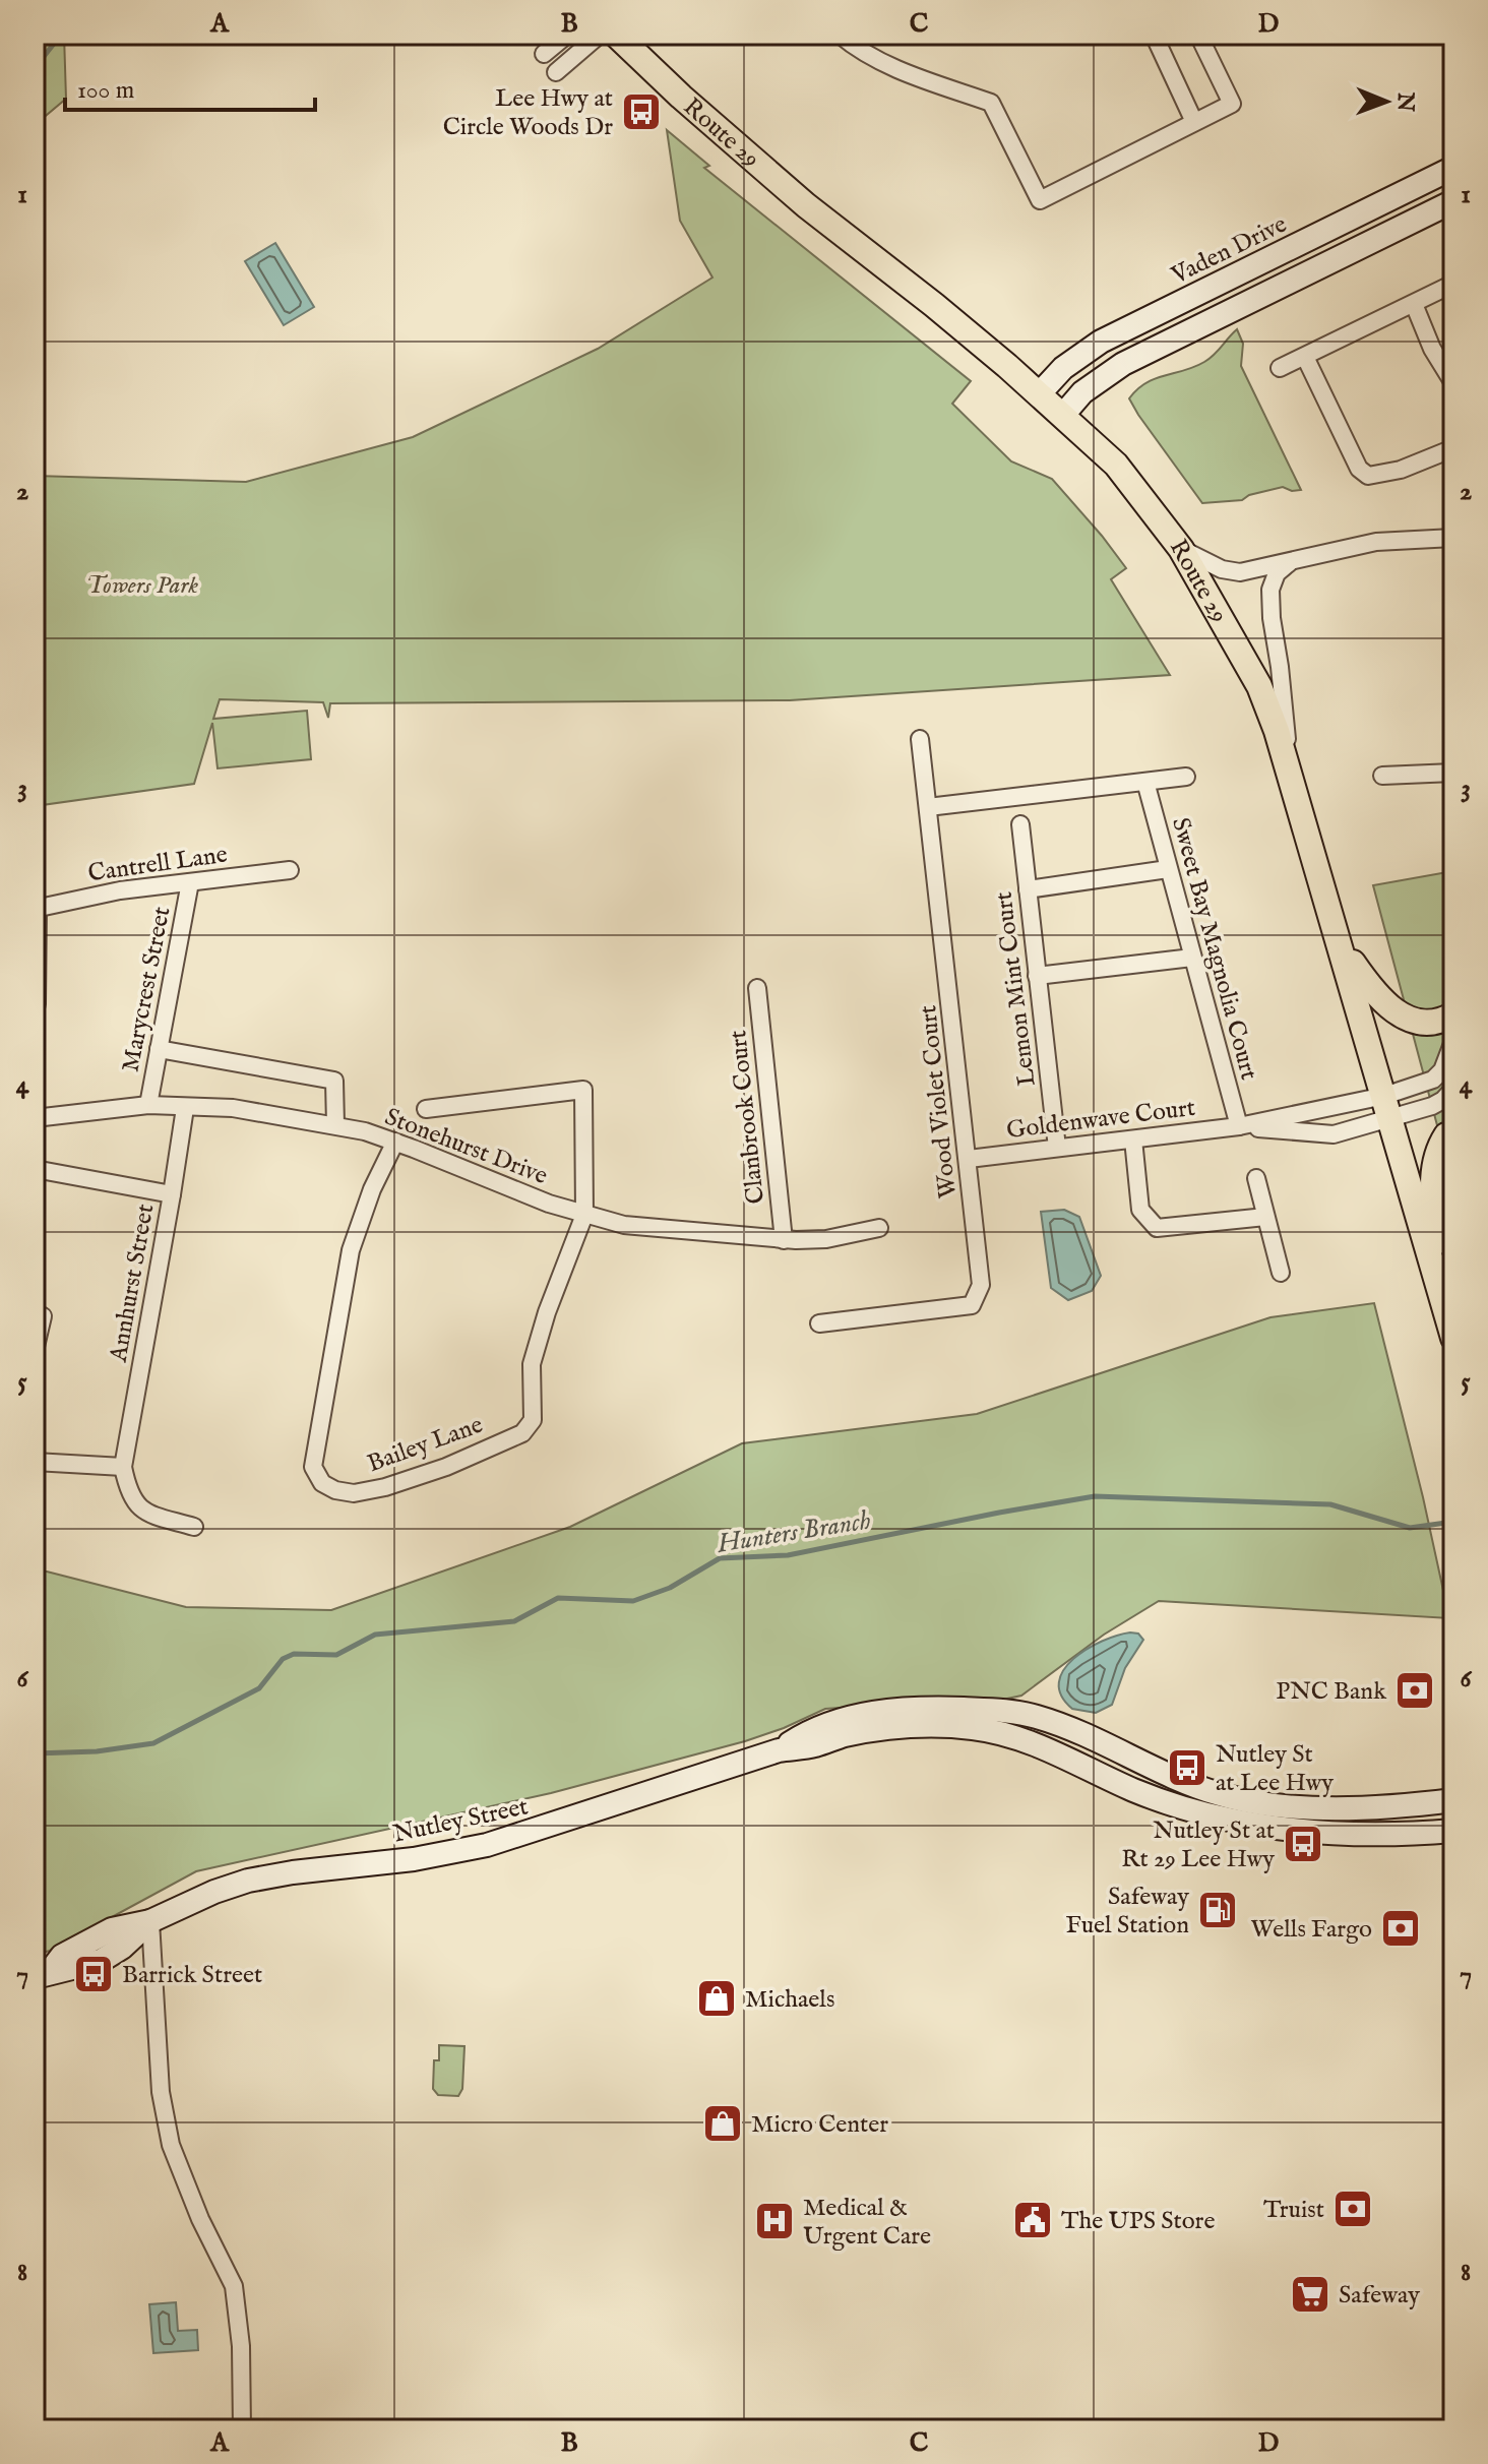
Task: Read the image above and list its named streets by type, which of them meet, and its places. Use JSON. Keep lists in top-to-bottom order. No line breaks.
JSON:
{"streets":{"main road":["Route 29","Vaden Drive","Nutley Street"],"street":["Cantrell Lane","Sweet Bay Magnolia Court","Marycrest Street","Lemon Mint Court","Wood Violet Court","Clanbrook Court","Goldenwave Court","Stonehurst Drive","Annhurst Street","Bailey Lane"]},"crossings":[["Route 29","Vaden Drive"],["Route 29","Goldenwave Court"],["Cantrell Lane","Marycrest Street"],["Sweet Bay Magnolia Court","Goldenwave Court"],["Marycrest Street","Stonehurst Drive"],["Lemon Mint Court","Goldenwave Court"],["Wood Violet Court","Goldenwave Court"],["Clanbrook Court","Stonehurst Drive"],["Stonehurst Drive","Annhurst Street"],["Stonehurst Drive","Bailey Lane"]],"water":["Hunters Branch"],"parks":["Towers Park"],"places":{"bus stop":["Lee Hwy at Circle Woods Dr","Nutley St at Lee Hwy","Nutley St at Rt 29 Lee Hwy","Barrick Street"],"bank":["PNC Bank","Wells Fargo","Truist"],"fuel station":["Safeway Fuel Station"],"shop":["Michaels","Micro Center"],"public building":["The UPS Store"],"hospital":["Medical & Urgent Care"],"supermarket":["Safeway"]},"scale_bar":"100 m","north":"right","grid":{"columns":["A","B","C","D"],"rows":["1","2","3","4","5","6","7","8"]}}
